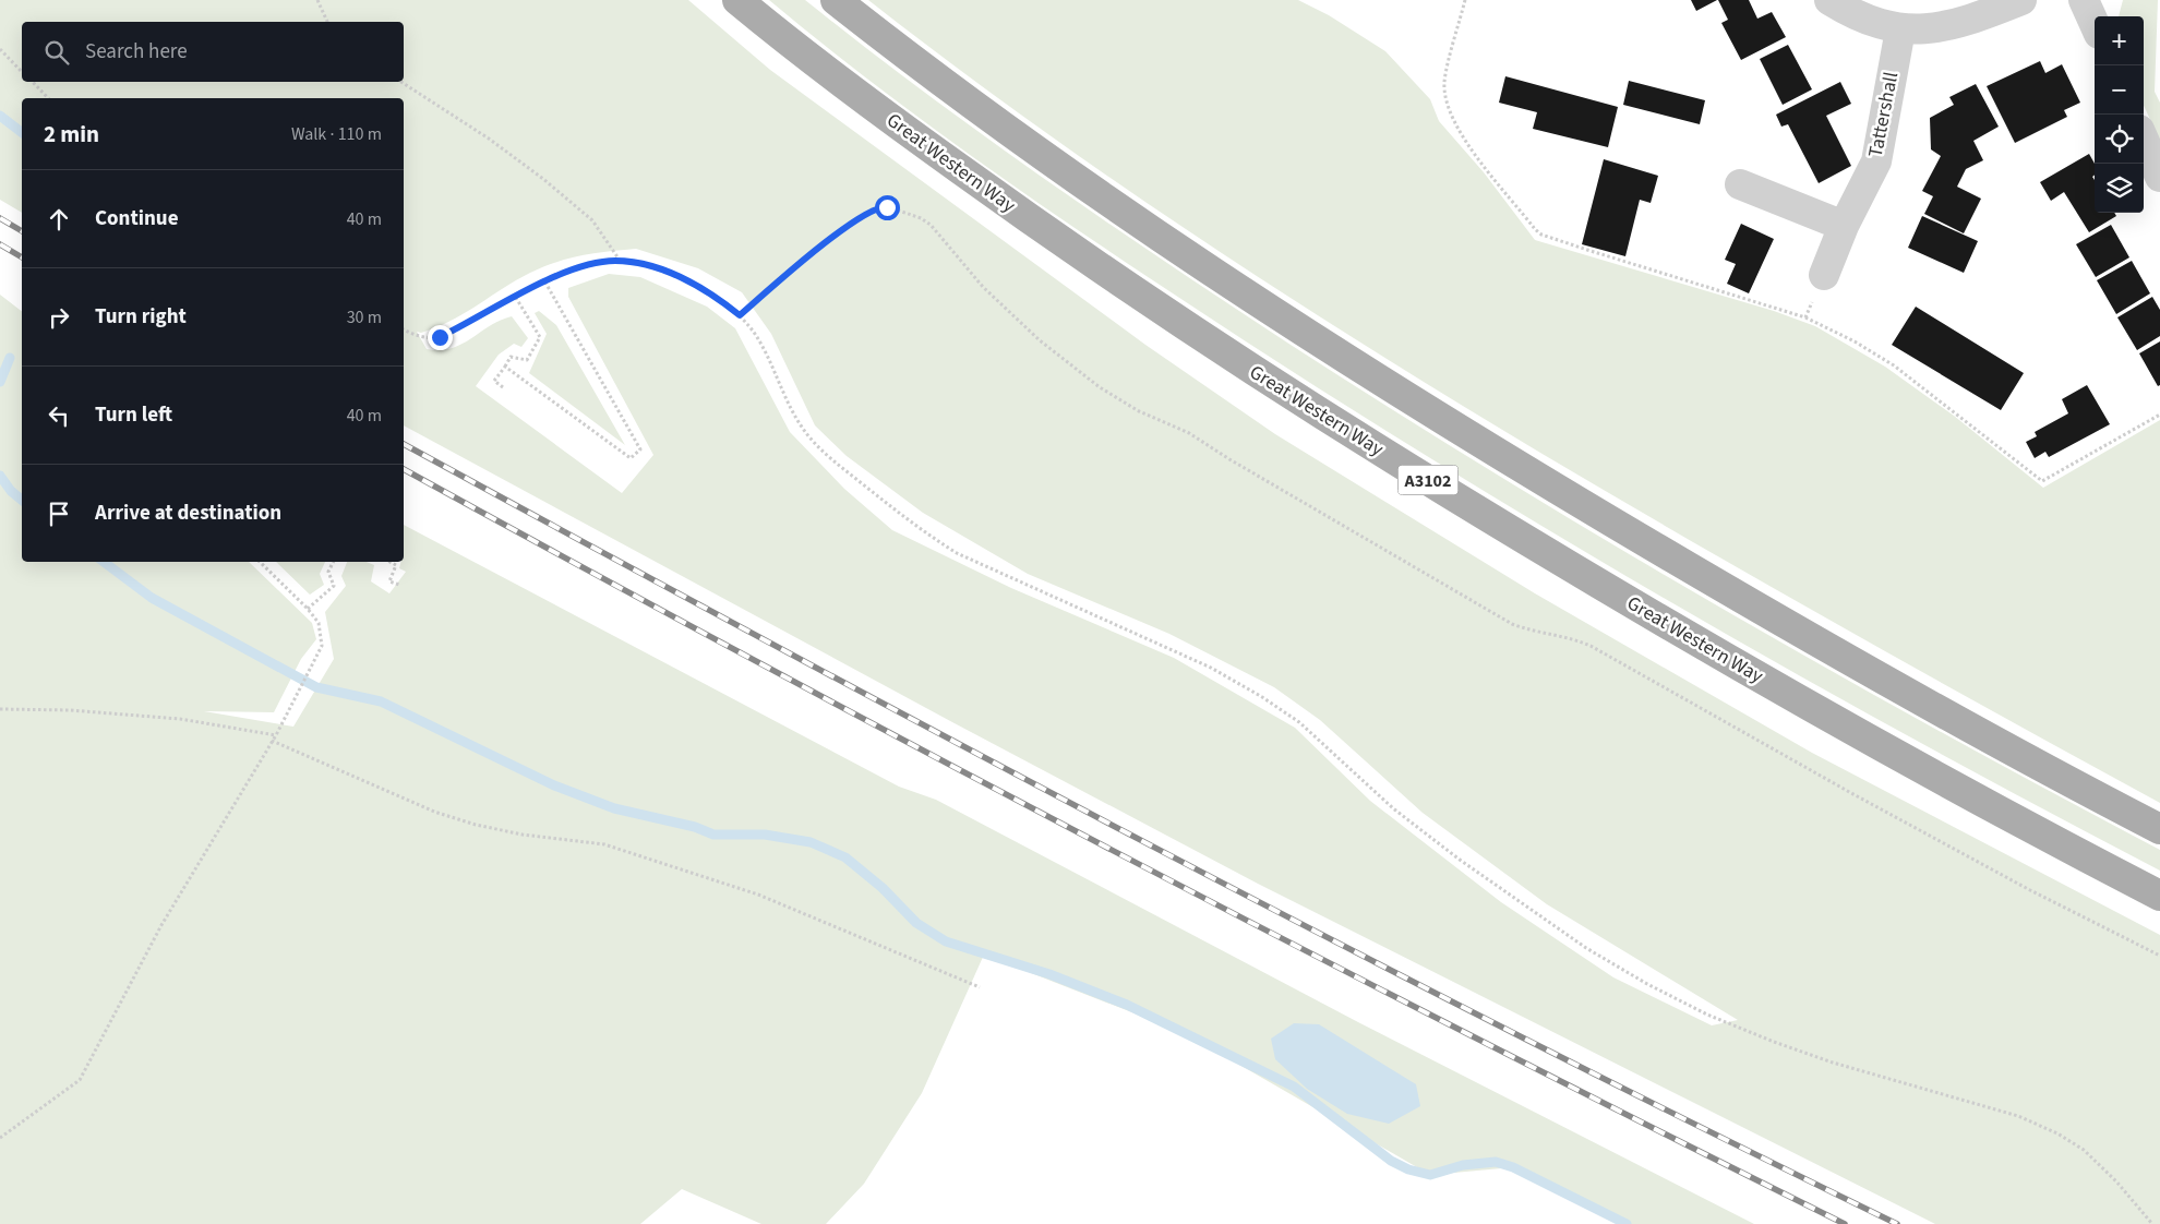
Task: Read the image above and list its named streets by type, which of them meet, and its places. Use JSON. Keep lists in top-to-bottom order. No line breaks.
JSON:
{"streets":{"main road":["Great Western Way","A3102"],"street":["Tattershall"]},"page":{"map_buttons":["+","−"],"search":"Search here","heading":["2 min","Walk · 110 m"],"list":[["Continue","40 m"],["Turn right","30 m"],["Turn left","40 m"],"Arrive at destination"]}}
